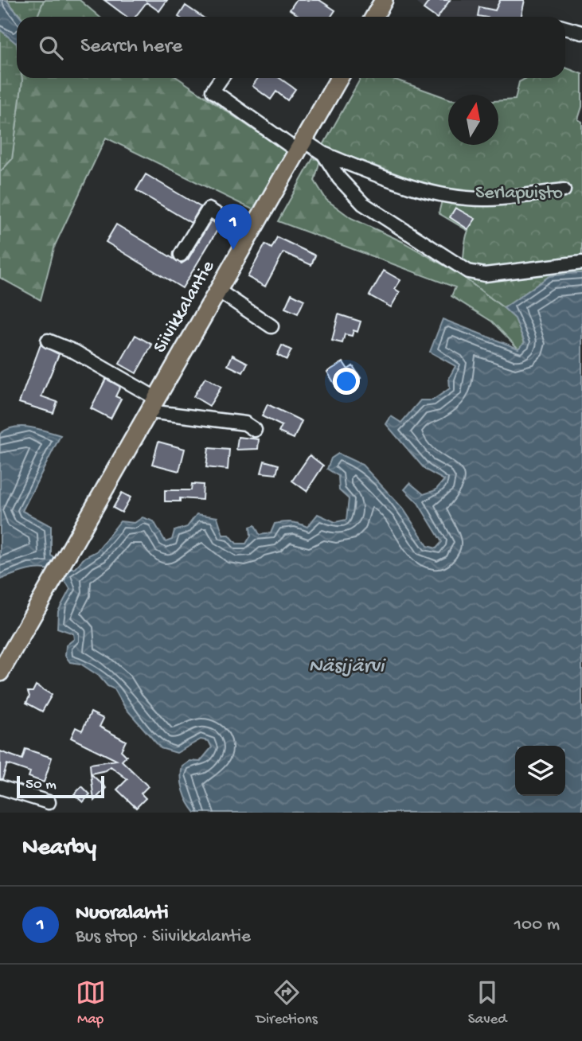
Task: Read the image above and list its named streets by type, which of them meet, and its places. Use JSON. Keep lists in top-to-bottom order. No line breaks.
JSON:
{"streets":{"main road":["Siivikkalantie"]},"water":["Näsijärvi"],"parks":["Serlapuisto"],"scale_bar":"50 m","north":"top","page":{"search":"Search here","pins":"1","scale":"50 m","heading":"Nearby","list":[{"mark":"1","name":"Nuoralahti","note":"Bus stop · Siivikkalantie","value":"100 m"}],"nav":["Map","Directions","Saved"]}}
